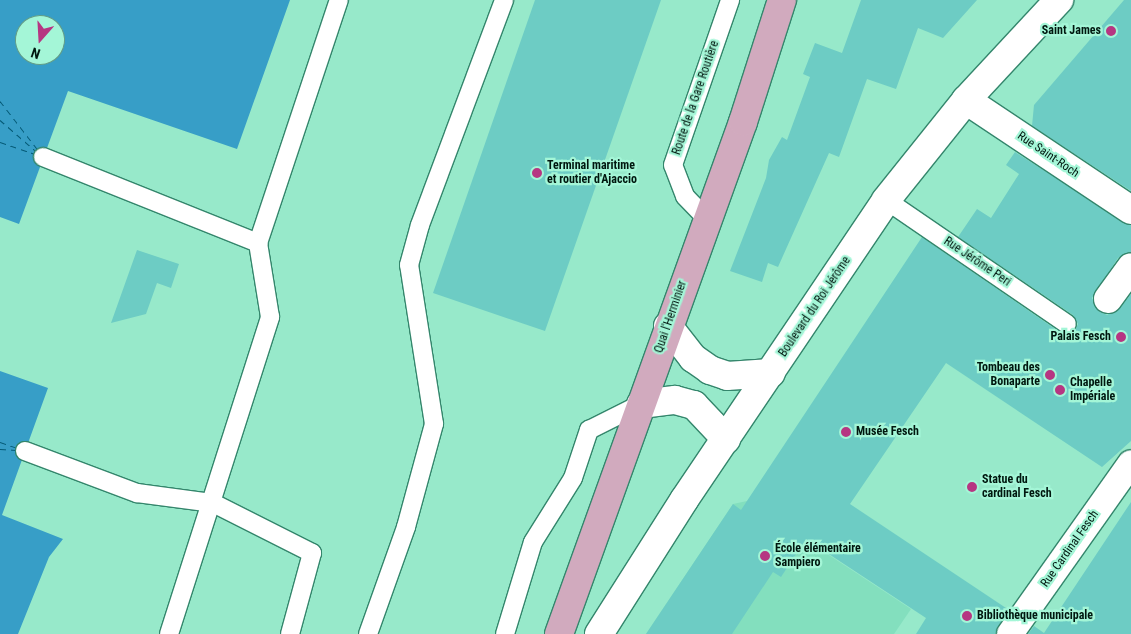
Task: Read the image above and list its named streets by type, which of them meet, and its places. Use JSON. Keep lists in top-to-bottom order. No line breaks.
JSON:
{"streets":{"main road":["Rue Saint-Roch","Boulevard du Roi Jérôme","Quai l'Herminier"],"street":["Rue Cardinal Fesch"],"lane":["Route de la Gare Routière","Rue Jérôme Peri"]},"crossings":[["Route de la Gare Routière","Quai l'Herminier"],["Rue Saint-Roch","Boulevard du Roi Jérôme"],["Rue Jérôme Peri","Boulevard du Roi Jérôme"]],"places":["Saint James","Terminal maritime et routier d'Ajaccio","Palais Fesch","Tombeau des Bonaparte","Chapelle Impériale","Musée Fesch","Statue du cardinal Fesch","École élémentaire Sampiero","Bibliothèque municipale"],"north":"bottom"}
